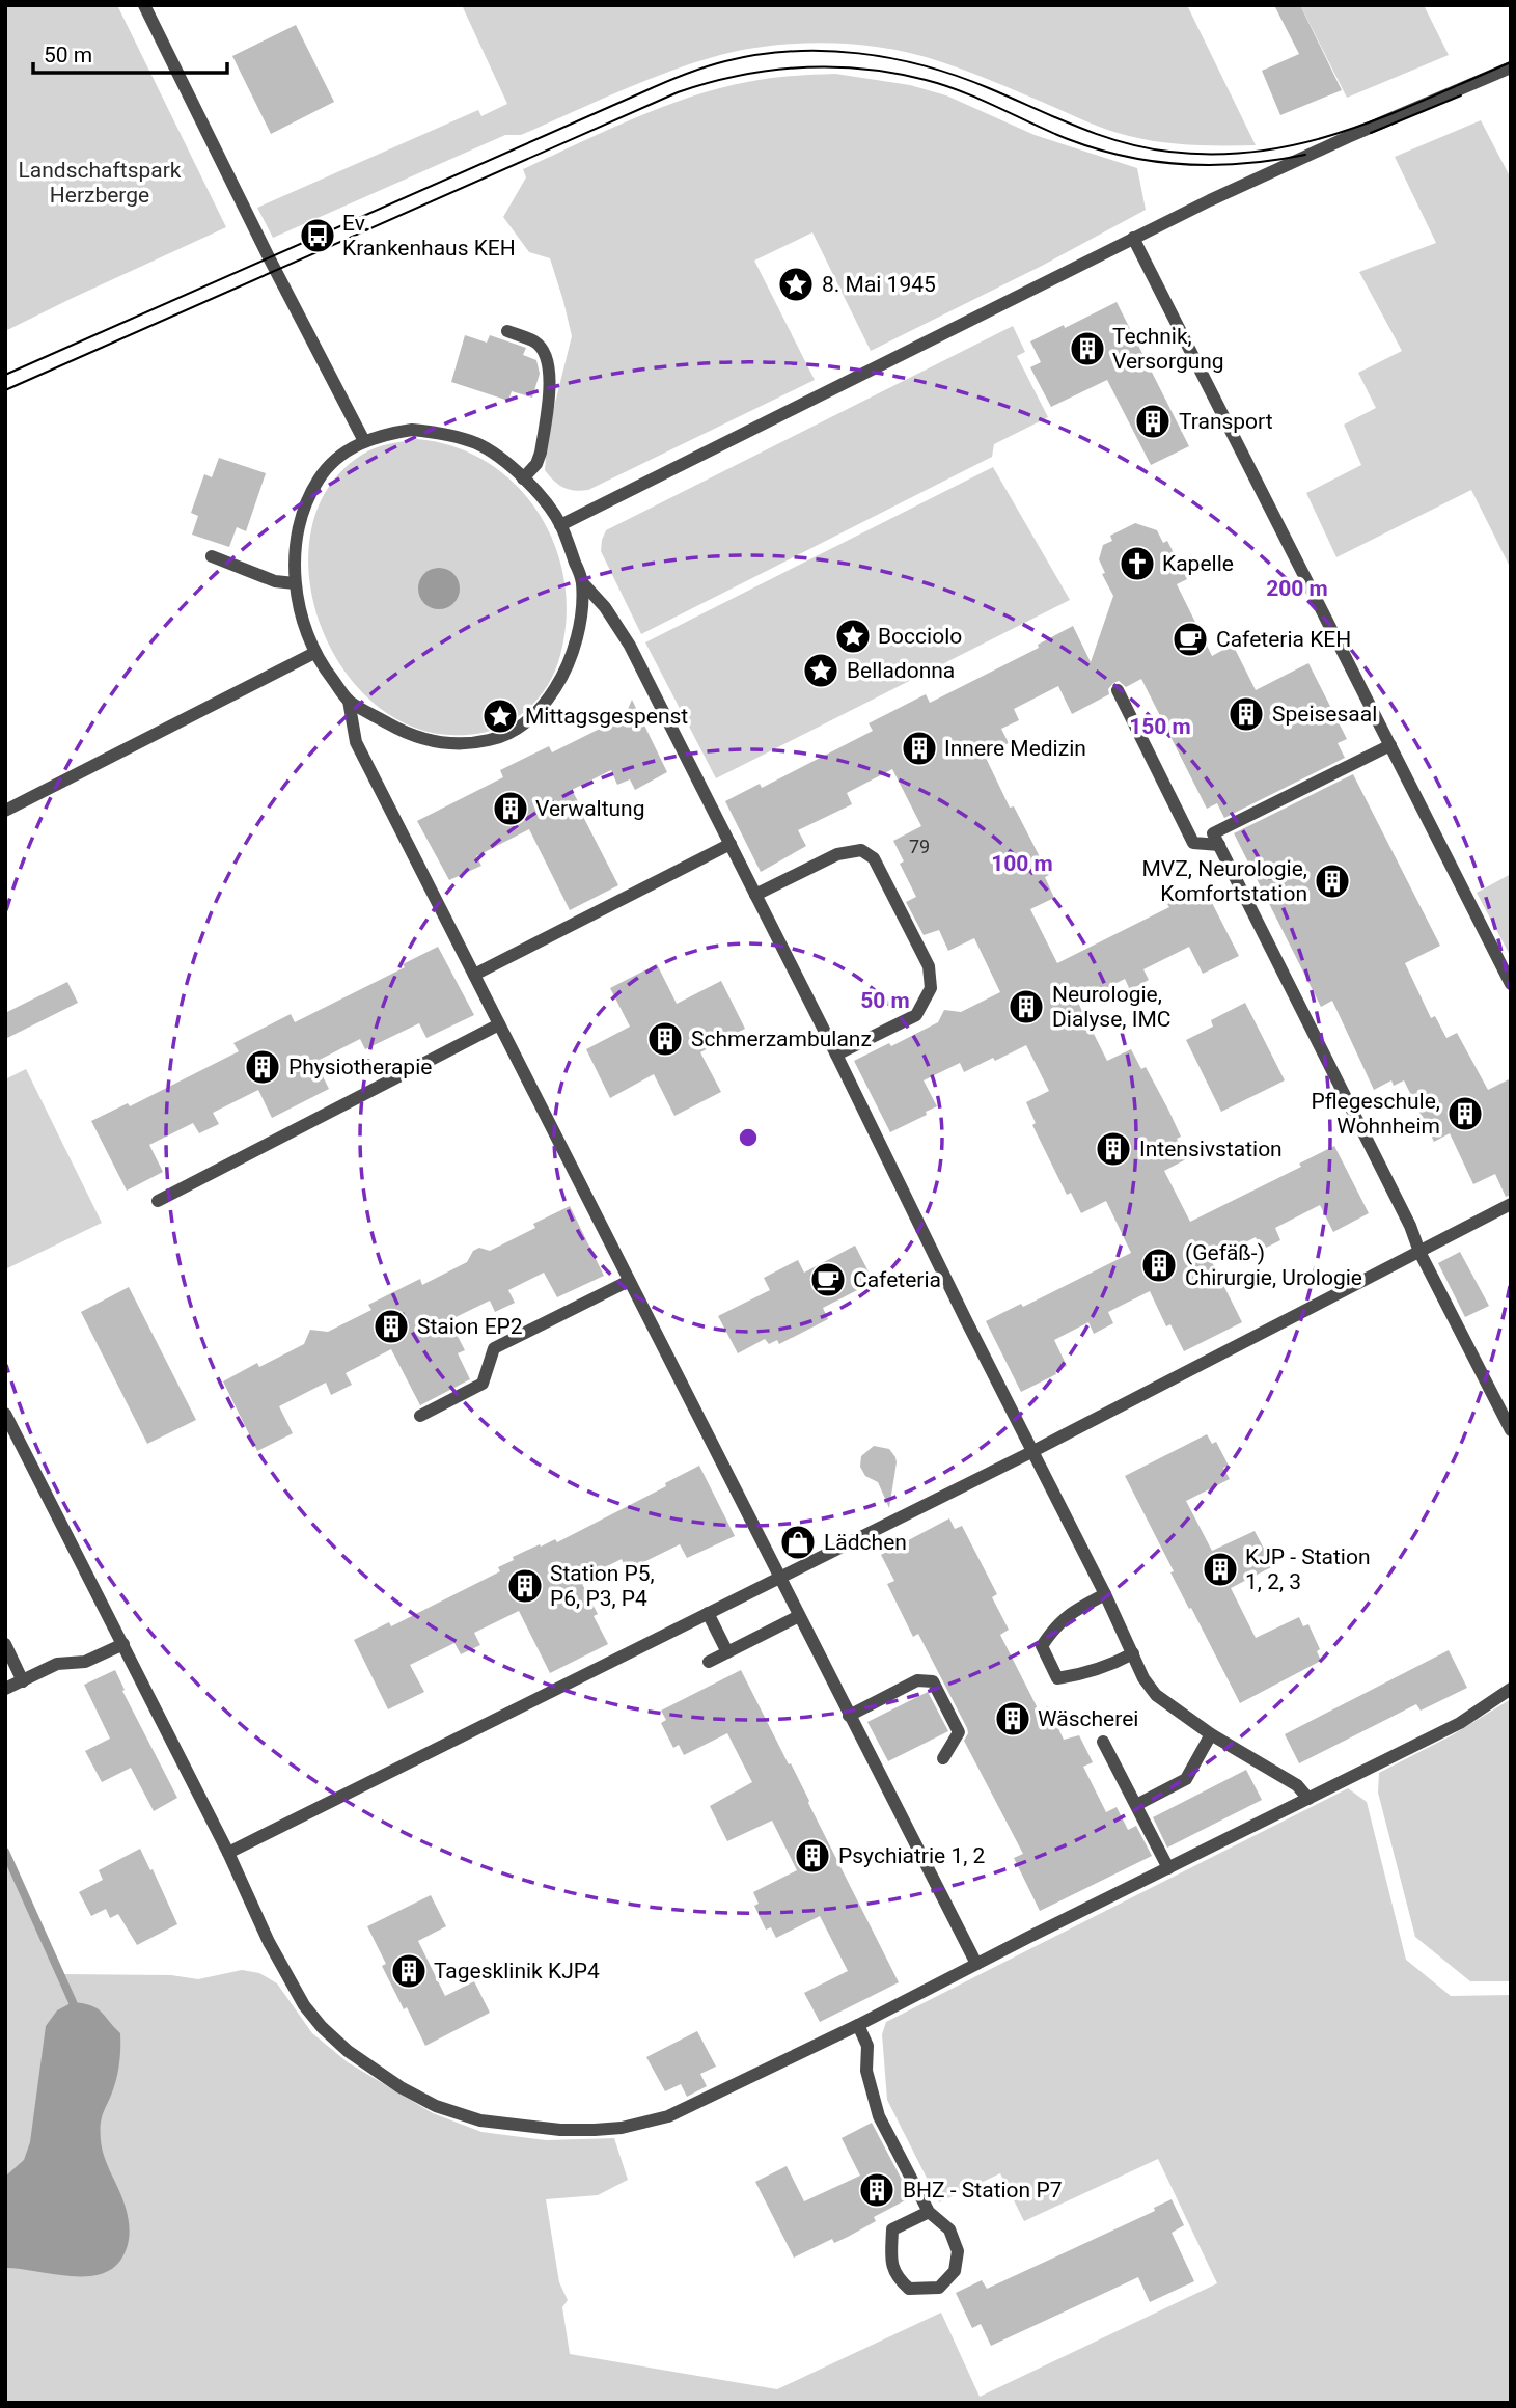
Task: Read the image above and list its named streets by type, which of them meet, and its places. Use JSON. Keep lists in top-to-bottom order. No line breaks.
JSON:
{"parks":["Landschaftspark Herzberge"],"places":{"bus stop":["Ev. Krankenhaus KEH"],"place":["8. Mai 1945","Bocciolo","Belladonna","Mittagsgespenst"],"building":["Technik, Versorgung","Transport","Speisesaal","Innere Medizin","Verwaltung","MVZ, Neurologie, Komfortstation","Neurologie, Dialyse, IMC","Schmerzambulanz","Physiotherapie","Pflegeschule, Wohnheim","Intensivstation","(Gefäß-) Chirurgie, Urologie","Staion EP2","KJP - Station 1, 2, 3","Station P5, P6, P3, P4","Wäscherei","Psychiatrie 1, 2","Tagesklinik KJP4","BHZ - Station P7"],"church":["Kapelle"],"cafe":["Cafeteria KEH","Cafeteria"],"shop":["Lädchen"]},"house_numbers":["79"],"scale_bar":"50 m","rings":["200 m","150 m","100 m","50 m"]}
